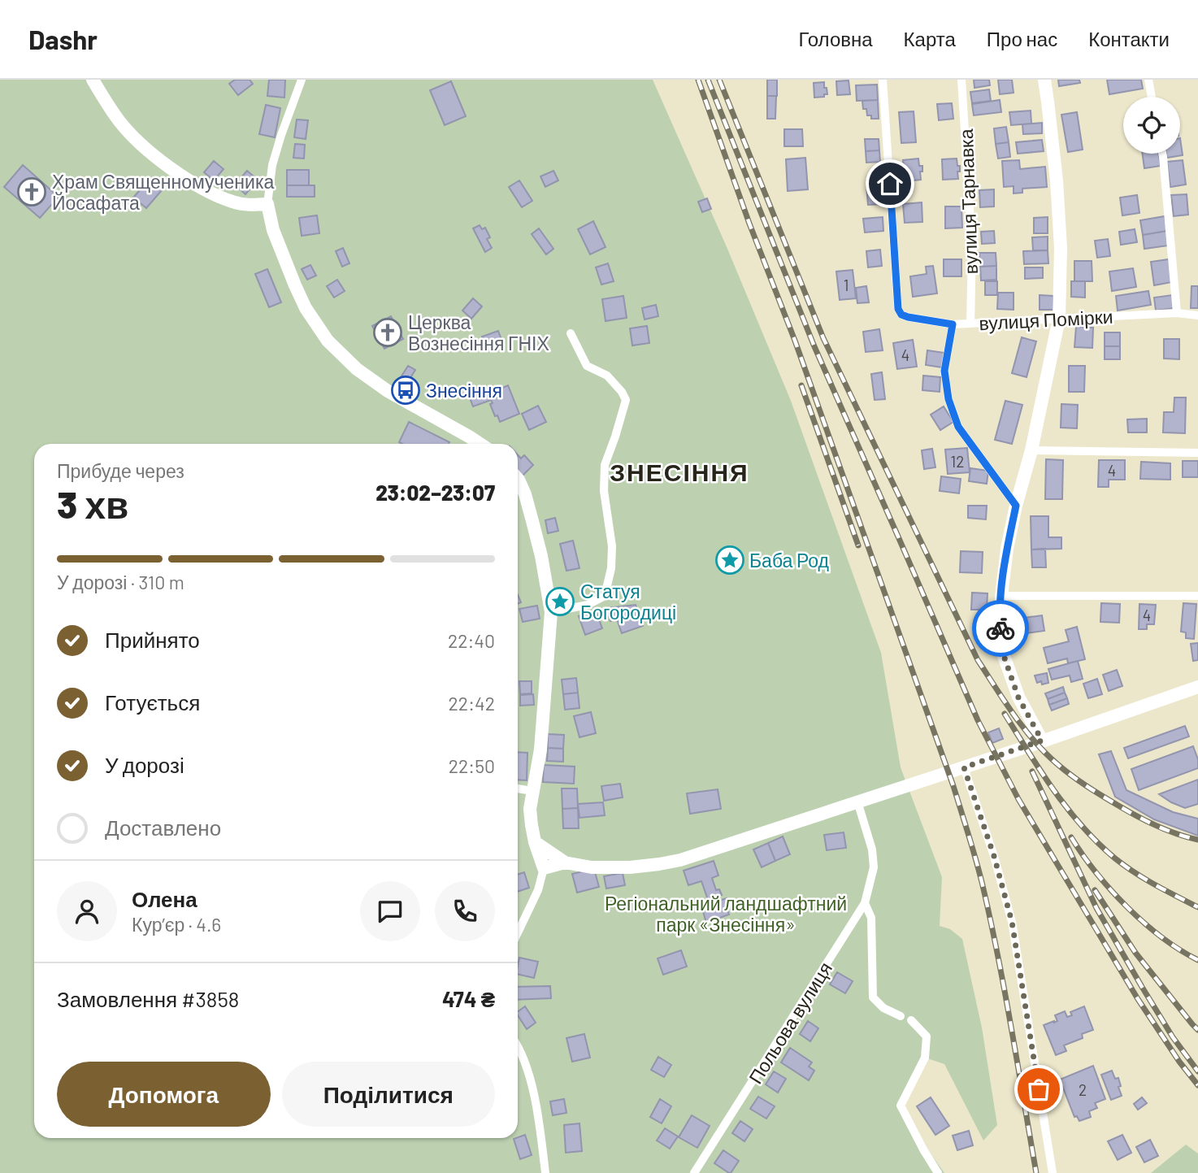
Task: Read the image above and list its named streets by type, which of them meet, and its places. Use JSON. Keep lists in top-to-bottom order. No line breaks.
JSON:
{"streets":{"street":["вулиця Тарнавка","вулиця Помірки","Польова вулиця"]},"crossings":[["вулиця Тарнавка","вулиця Помірки"]],"districts":["ЗНЕСІННЯ"],"parks":["Регіональний ландшафтний парк «Знесіння»"],"places":{"church":["Храм Священномученика Йосафата","Церква Вознесіння ГНІХ"],"bus stop":["Знесіння"],"place":["Баба Род","Статуя Богородиці"]},"house_numbers":["1","4","12","4","4","2"],"page":{"header":"Dashr","nav":["Головна","Карта","Про нас","Контакти"],"heading":["3 хв","Прибуде через","23:02–23:07"],"panel":["Олена","Кур’єр · 4.6","Замовлення #3858","474 ₴"],"bar":"У дорозі · 310 m","list":[["Прийнято","22:40"],["Готується","22:42"],["У дорозі","22:50"],"Доставлено"],"buttons":["Допомога","Поділитися"]}}
